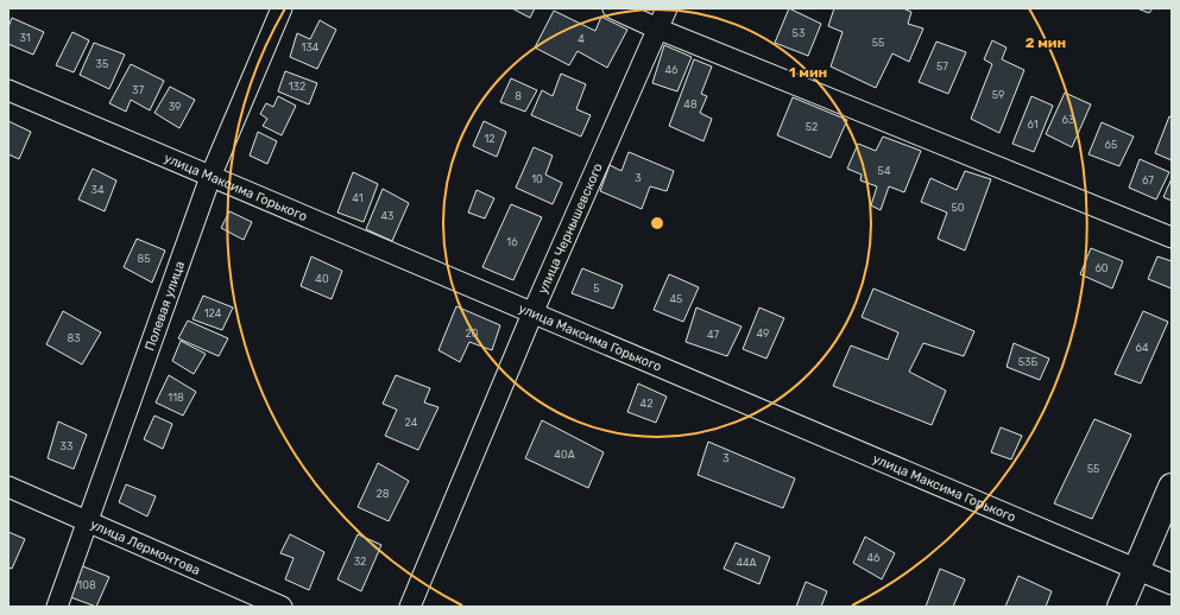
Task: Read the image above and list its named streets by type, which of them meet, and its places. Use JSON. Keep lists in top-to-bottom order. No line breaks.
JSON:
{"streets":{"street":["улица Максима Горького","улица Чернышевского","Полевая улица","улица Лермонтова"]},"crossings":[["улица Максима Горького","улица Чернышевского"],["улица Максима Горького","Полевая улица"],["Полевая улица","улица Лермонтова"]],"house_numbers":["53","31","4","55","134","35","57","46","132","37","59","8","48","39","63","61","52","12","65","54","3","10","67","34","41","50","43","16","85","60","40","5","45","124","20","49","47","83","64","53Б","118","42","24","33","40А","3","55","28","46","32","44А","108"],"rings":["2 мин","1 мин"]}
